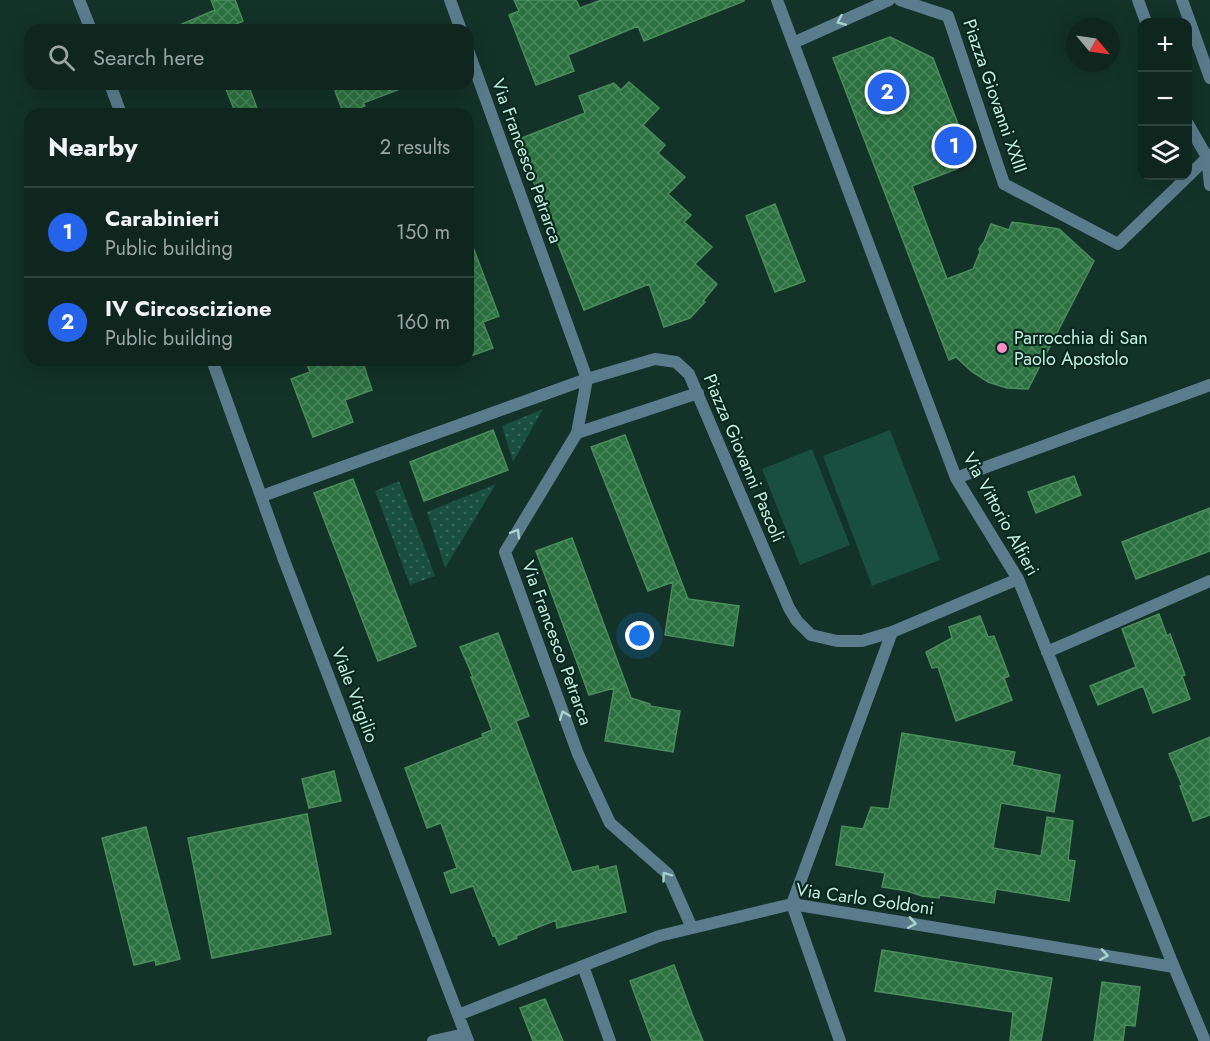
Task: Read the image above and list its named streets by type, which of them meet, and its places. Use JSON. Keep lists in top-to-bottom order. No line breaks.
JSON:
{"streets":{"street":["Piazza Giovanni XXIII","Via Francesco Petrarca","Piazza Giovanni Pascoli","Via Vittorio Alfieri","Viale Virgilio","Via Carlo Goldoni"]},"crossings":[["Via Francesco Petrarca","Piazza Giovanni Pascoli"],["Via Francesco Petrarca","Via Carlo Goldoni"],["Piazza Giovanni Pascoli","Via Vittorio Alfieri"],["Piazza Giovanni Pascoli","Viale Virgilio"],["Via Vittorio Alfieri","Via Carlo Goldoni"],["Viale Virgilio","Via Carlo Goldoni"]],"one_way":["Via Francesco Petrarca","Via Carlo Goldoni"],"places":["Parrocchia di San Paolo Apostolo"],"north":"bottom right","page":{"map_buttons":["+","−"],"search":"Search here","pins":["2","1"],"heading":["Nearby","2 results"],"list":[{"mark":"1","name":"Carabinieri","note":"Public building","value":"150 m"},{"mark":"2","name":"IV Circoscizione","note":"Public building","value":"160 m"}]}}
